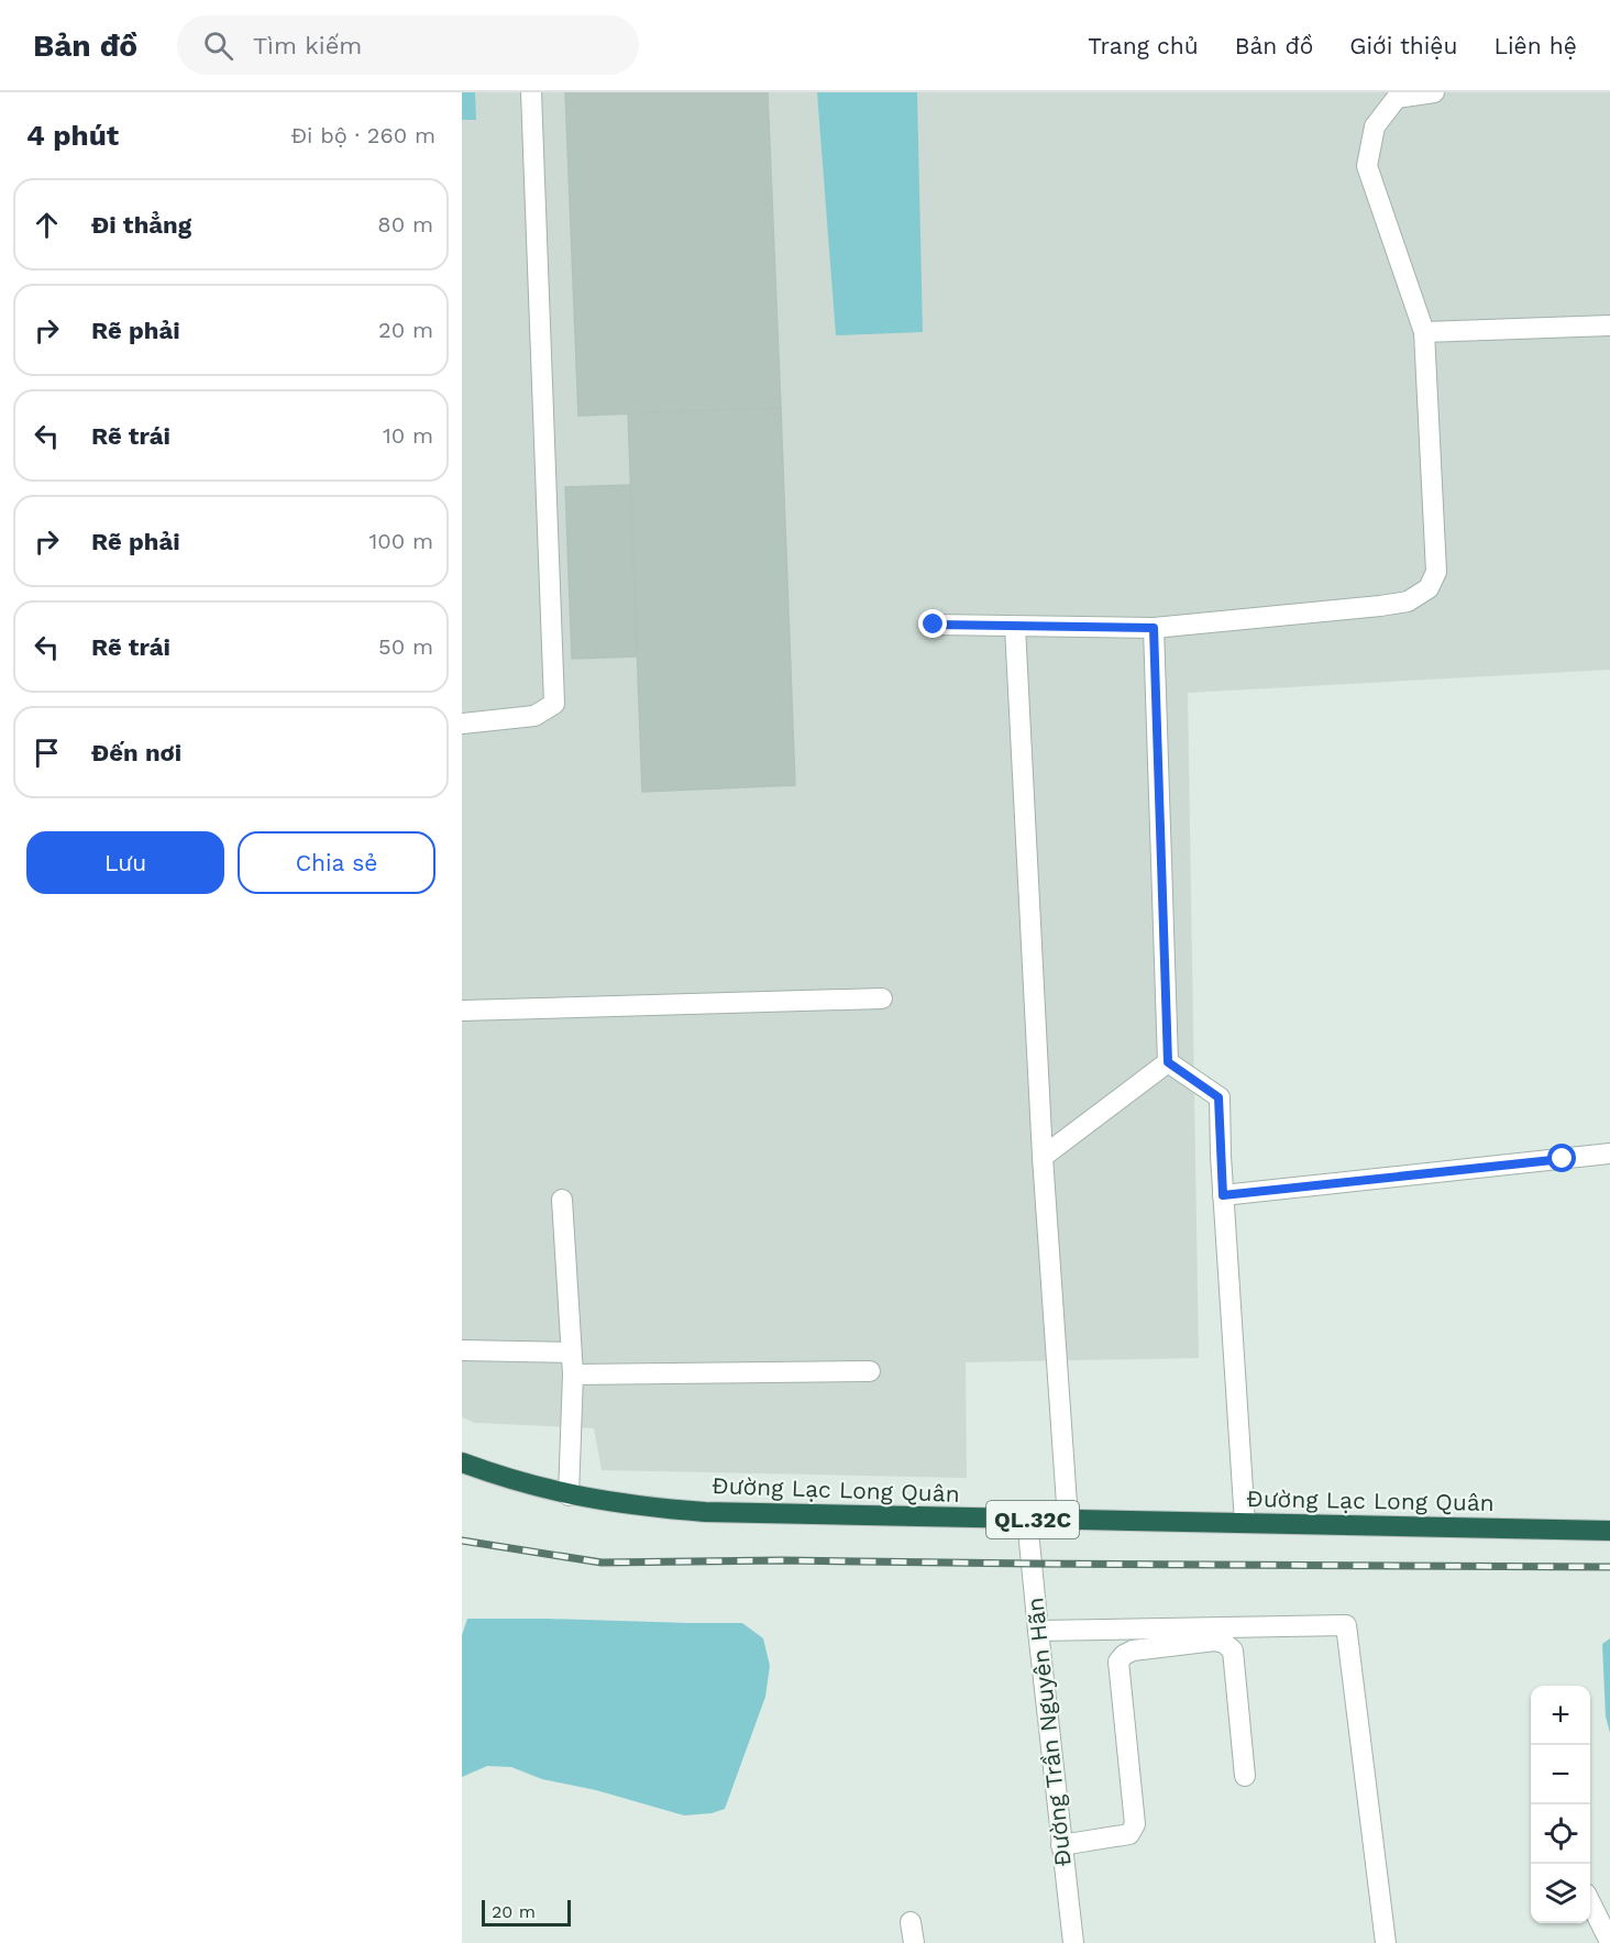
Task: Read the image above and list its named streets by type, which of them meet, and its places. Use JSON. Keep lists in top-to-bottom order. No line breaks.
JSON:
{"streets":{"highway":["Đường Lạc Long Quân","QL.32C"],"street":["Đường Trần Nguyên Hãn"]},"crossings":[["Đường Lạc Long Quân","Đường Trần Nguyên Hãn"]],"scale_bar":"20 m","page":{"header":"Bản đồ","search":"Tìm kiếm","nav":["Trang chủ","Bản đồ","Giới thiệu","Liên hệ"],"heading":["4 phút","Đi bộ · 260 m"],"list":[["Đi thẳng","80 m"],["Rẽ phải","20 m"],["Rẽ trái","10 m"],["Rẽ phải","100 m"],["Rẽ trái","50 m"],"Đến nơi"],"buttons":["Lưu","Chia sẻ"],"map_buttons":["+","−"],"scale":"20 m"}}
